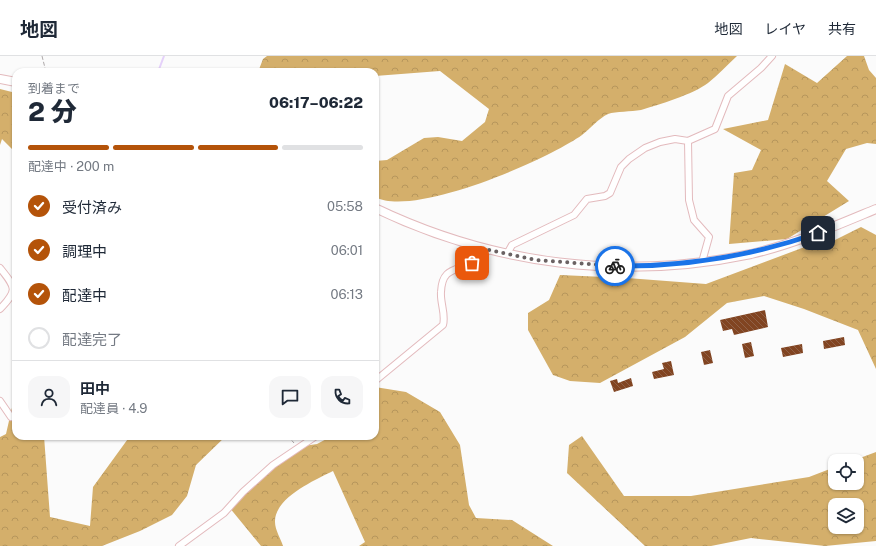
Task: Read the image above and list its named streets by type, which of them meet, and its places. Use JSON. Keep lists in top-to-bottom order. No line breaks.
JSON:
{"page":{"header":"地図","nav":["地図","レイヤ","共有"],"heading":["2 分","到着まで","06:17–06:22"],"panel":["田中","配達員 · 4.9"],"bar":"配達中 · 200 m","list":[["受付済み","05:58"],["調理中","06:01"],["配達中","06:13"],"配達完了"]}}
